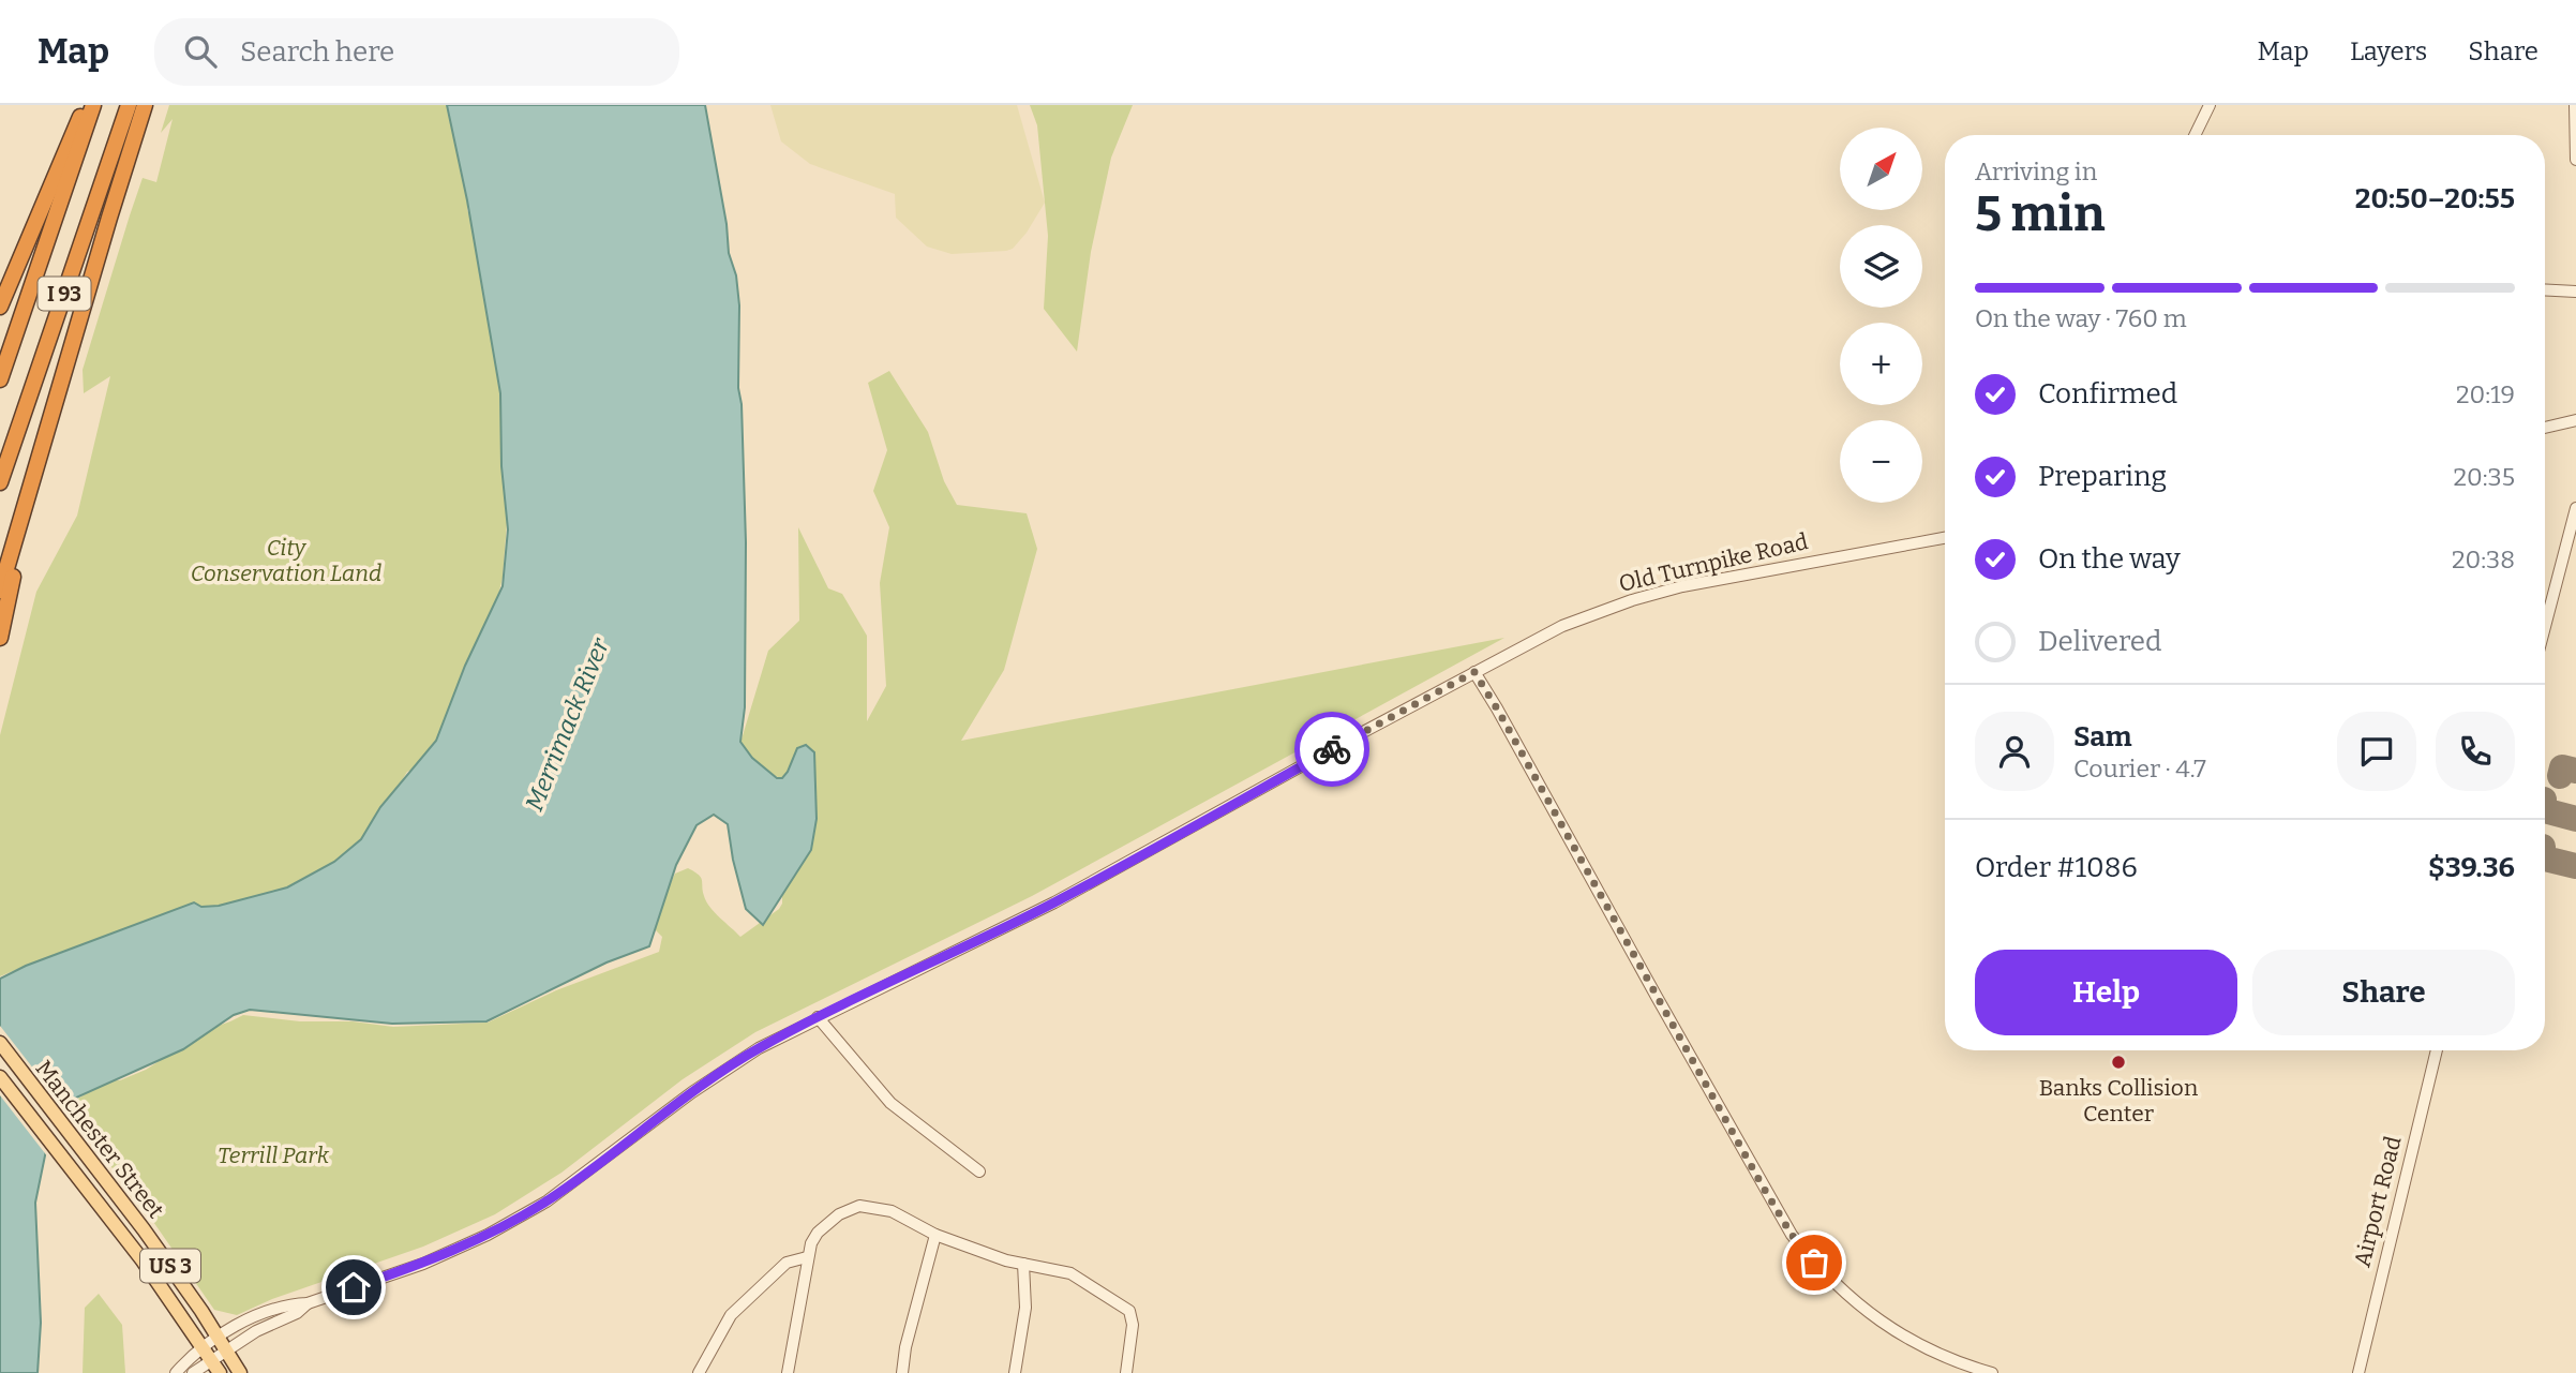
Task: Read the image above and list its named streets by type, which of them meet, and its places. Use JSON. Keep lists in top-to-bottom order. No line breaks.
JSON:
{"streets":{"highway":["I 93"],"main road":["Manchester Street","US 3"],"street":["Old Turnpike Road","Airport Road"]},"crossings":[["Old Turnpike Road","Manchester Street"]],"water":["Merrimack River"],"parks":["City Conservation Land","Terrill Park"],"places":["Banks Collision Center"],"north":"top right","page":{"header":"Map","search":"Search here","nav":["Map","Layers","Share"],"map_buttons":["+","−"],"heading":["5 min","Arriving in","20:50–20:55"],"panel":["Sam","Courier · 4.7","Order #1086","$39.36"],"bar":"On the way · 760 m","list":[["Confirmed","20:19"],["Preparing","20:35"],["On the way","20:38"],"Delivered"],"buttons":["Help","Share"]}}
